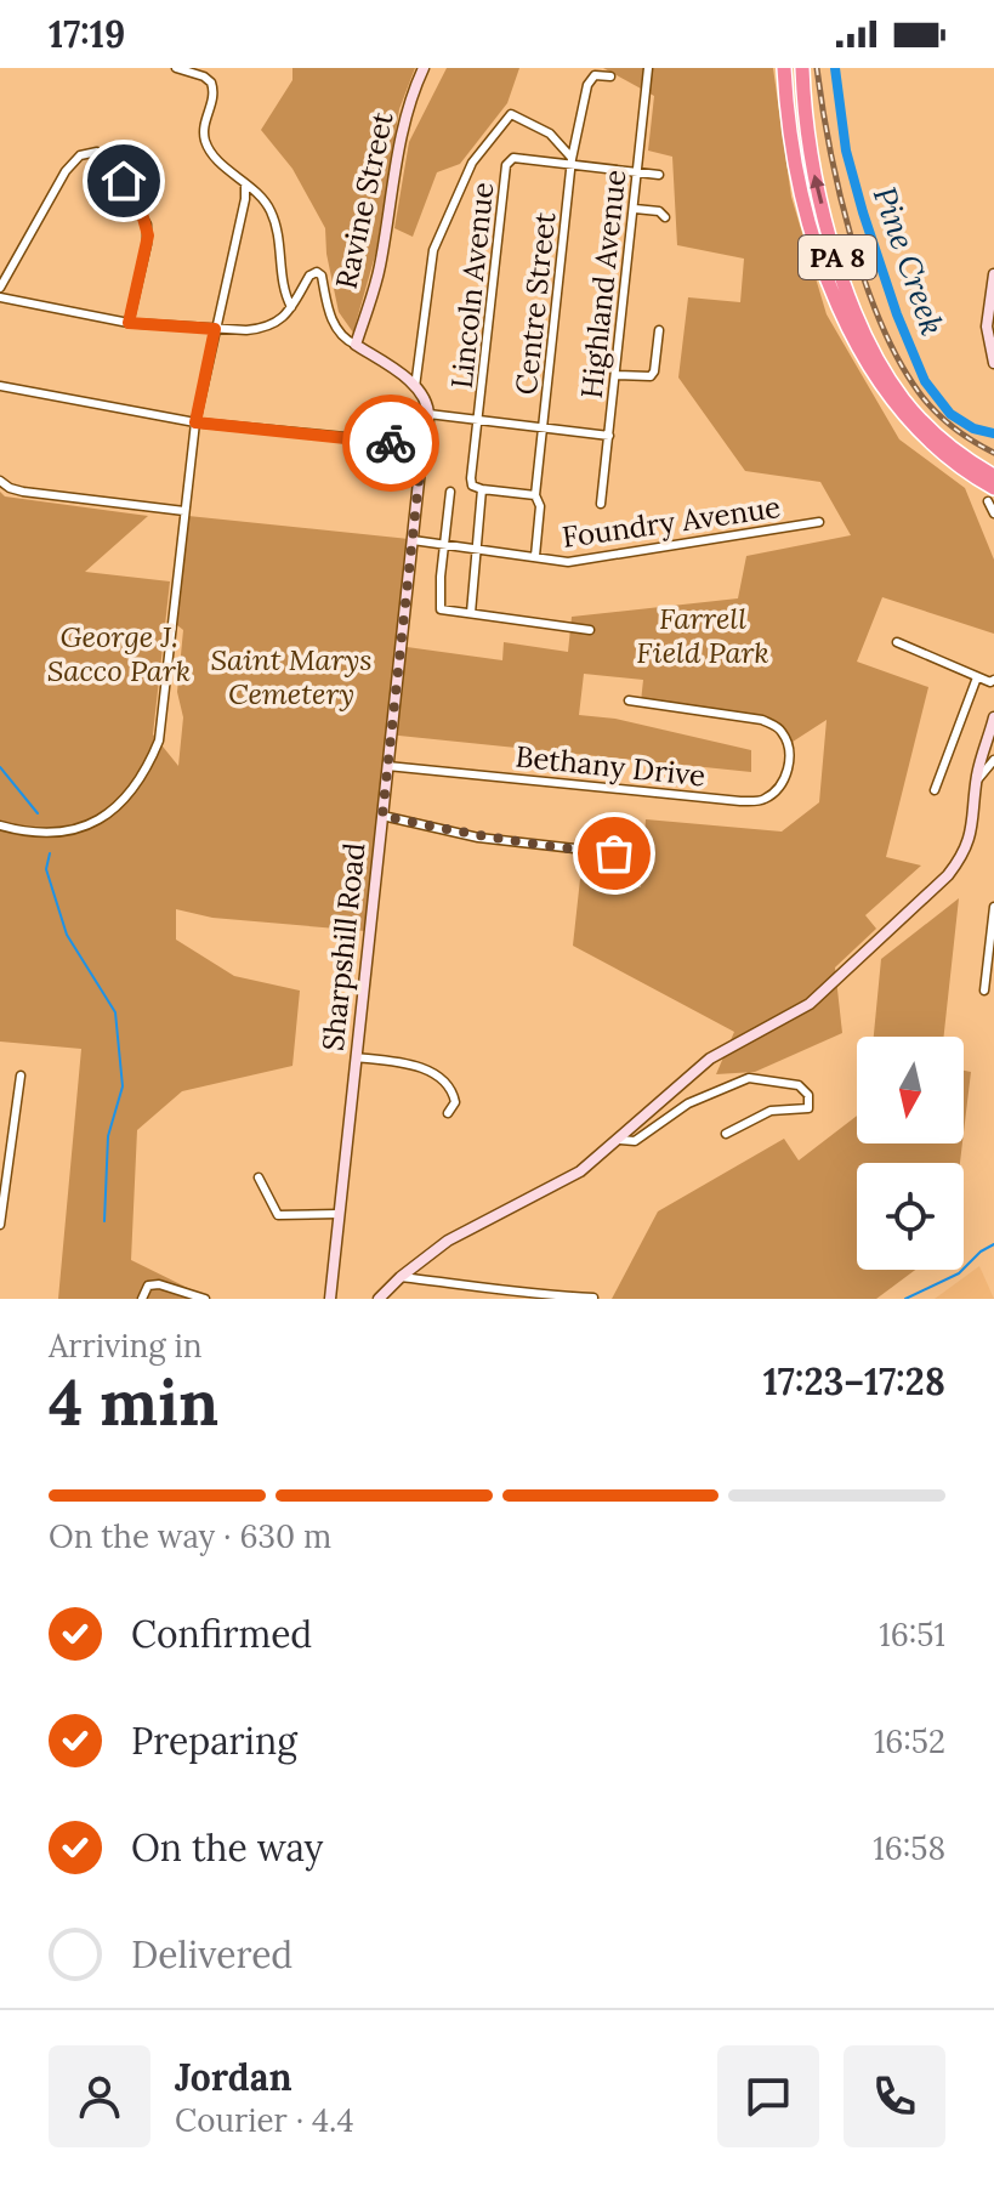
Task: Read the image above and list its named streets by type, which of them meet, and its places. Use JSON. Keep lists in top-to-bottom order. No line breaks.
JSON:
{"streets":{"highway":["PA 8"],"street":["Ravine Street","Highland Avenue","Lincoln Avenue","Centre Street","Foundry Avenue","Bethany Drive","Sharpshill Road"]},"crossings":[["Lincoln Avenue","Centre Street"],["Centre Street","Foundry Avenue"],["Foundry Avenue","Sharpshill Road"],["Bethany Drive","Sharpshill Road"]],"water":["Pine Creek"],"parks":["Farrell Field Park","George J. Sacco Park","Saint Marys Cemetery"],"north":"bottom","page":{"status":"17:19","heading":["4 min","Arriving in","17:23–17:28"],"panel":["Jordan","Courier · 4.4"],"bar":"On the way · 630 m","list":[["Confirmed","16:51"],["Preparing","16:52"],["On the way","16:58"],"Delivered"]}}
